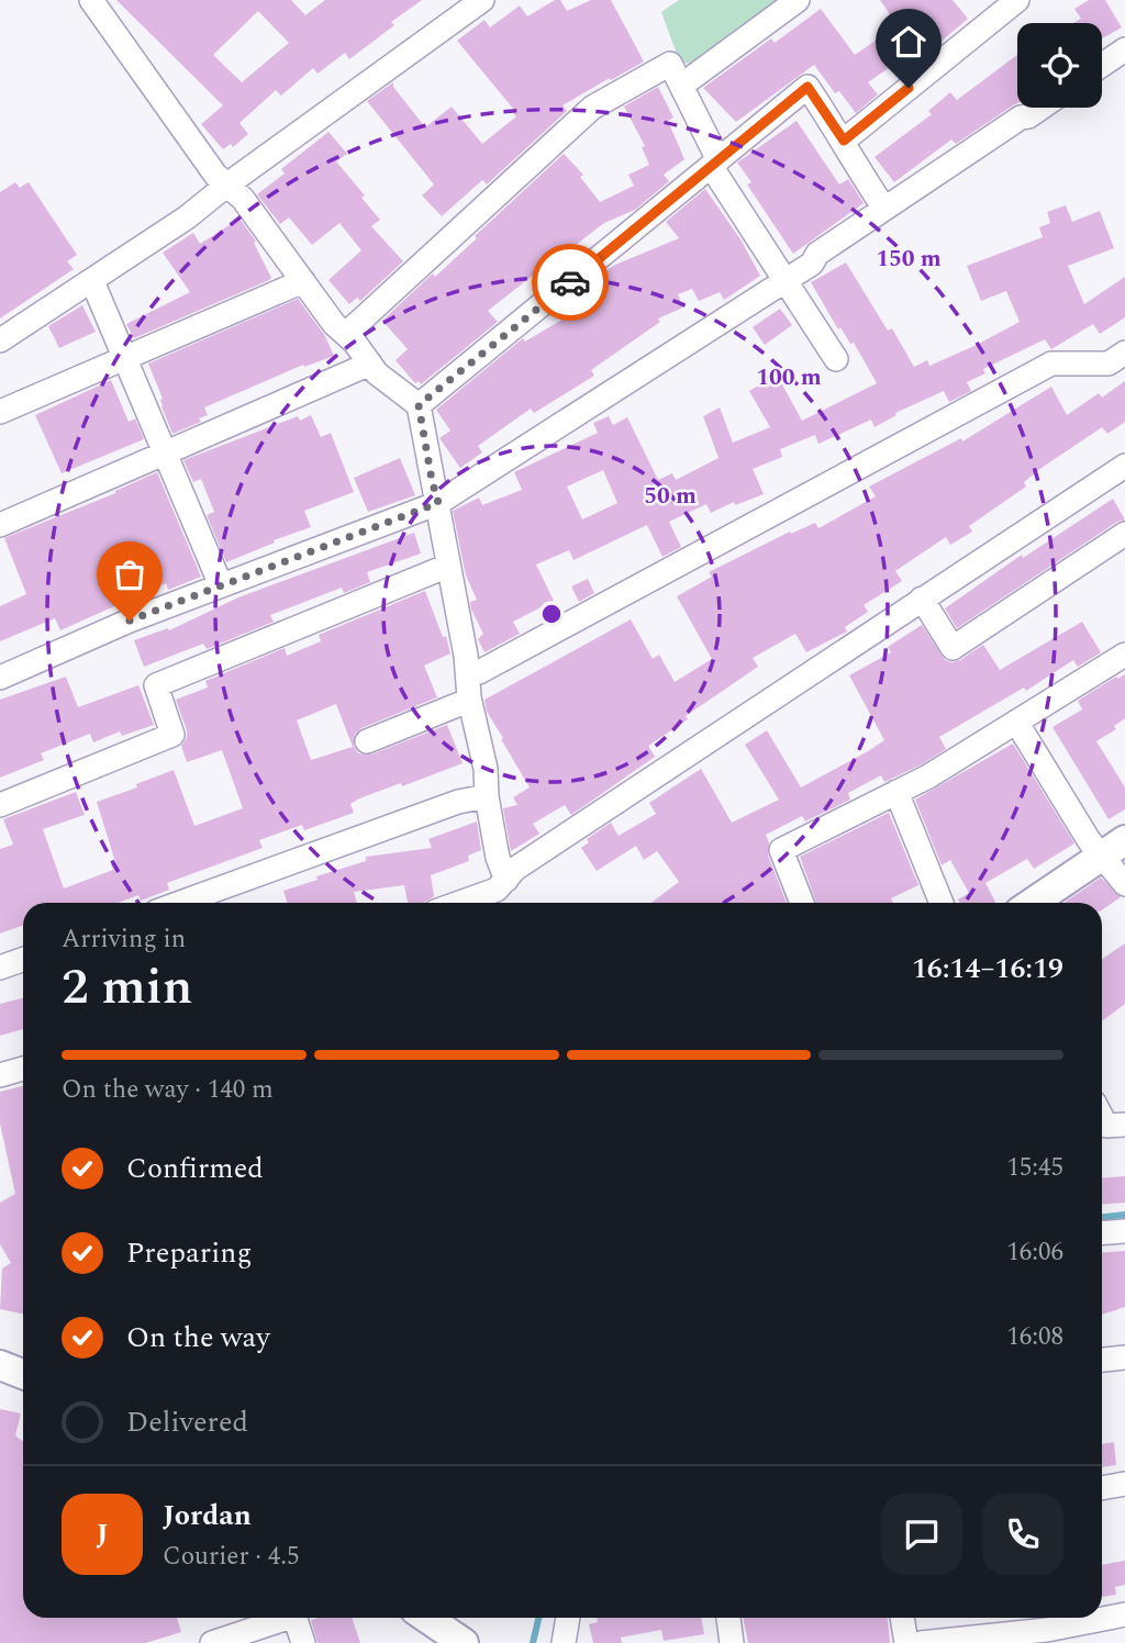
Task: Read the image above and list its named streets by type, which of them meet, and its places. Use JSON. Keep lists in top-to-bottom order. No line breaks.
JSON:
{"page":{"heading":["2 min","Arriving in","16:14–16:19"],"panel":["Jordan","Courier · 4.5"],"bar":"On the way · 140 m","list":[["Confirmed","15:45"],["Preparing","16:06"],["On the way","16:08"],"Delivered"],"round":"J"},"rings":["150 m","100 m","50 m"]}
